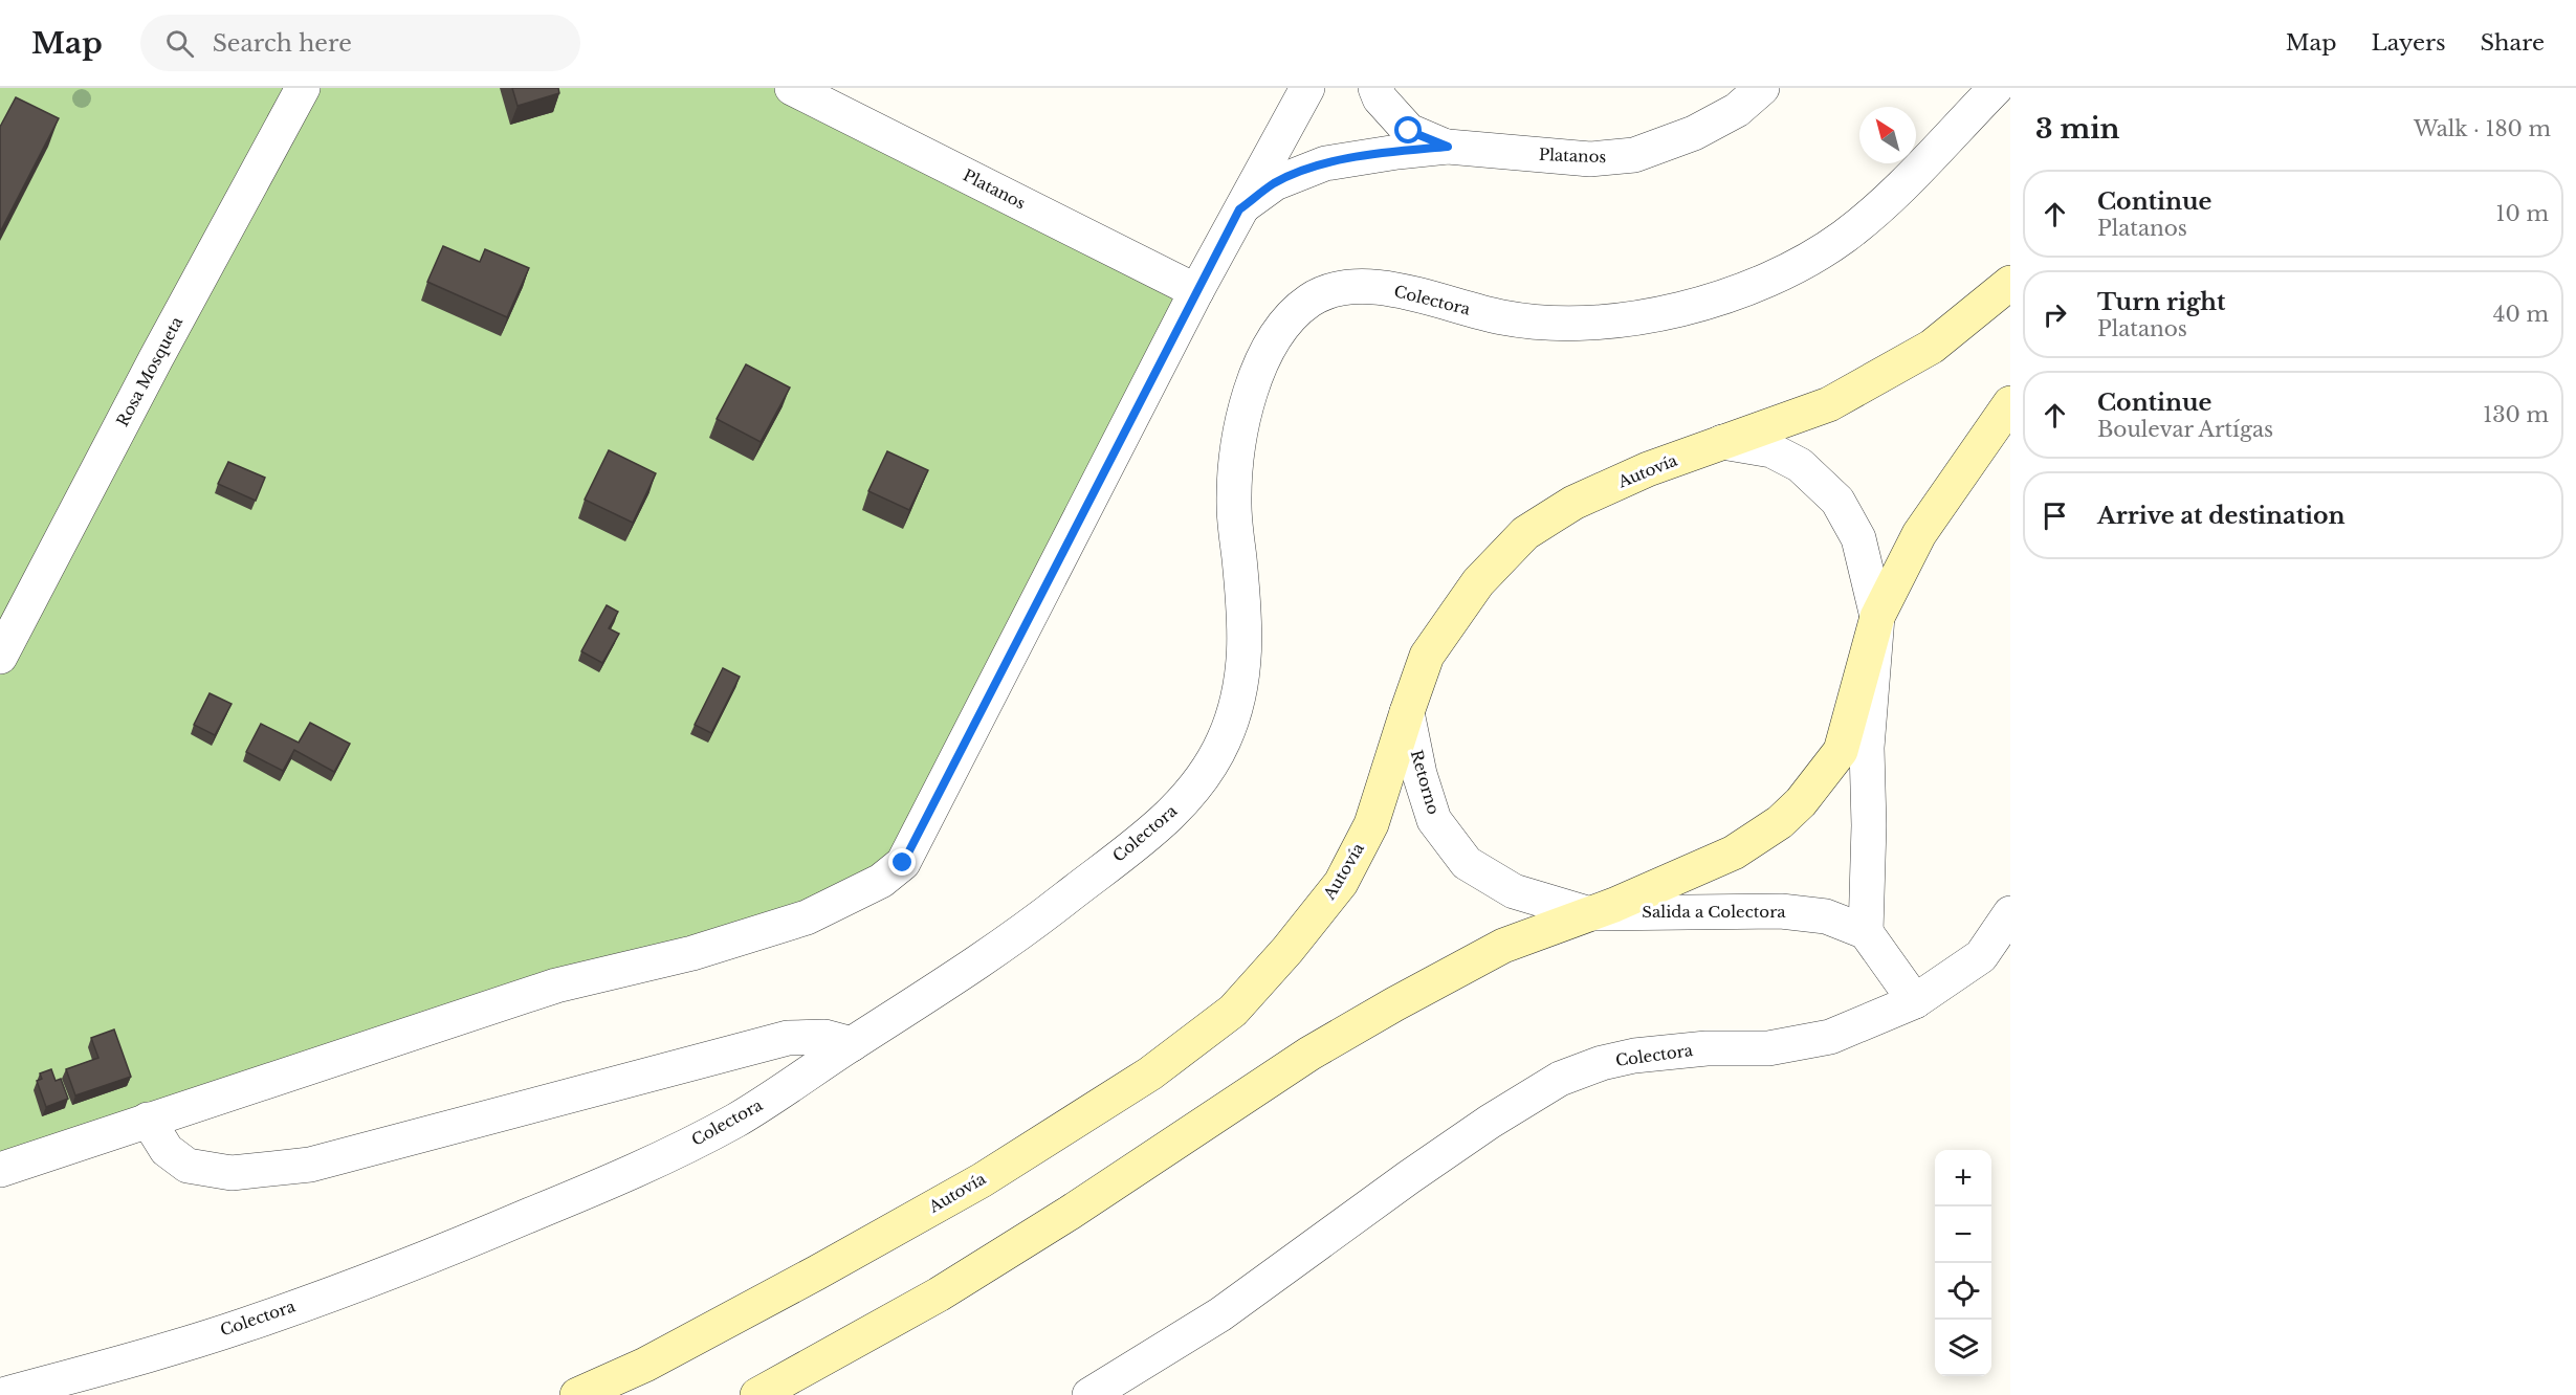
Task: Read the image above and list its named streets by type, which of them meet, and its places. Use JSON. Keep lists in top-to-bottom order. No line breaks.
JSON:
{"streets":{"street":["Platanos","Colectora","Rosa Mosqueta","Autovía","Retorno","Salida a Colectora"]},"crossings":[["Autovía","Retorno"],["Retorno","Salida a Colectora"]],"north":"top left","page":{"header":"Map","search":"Search here","nav":["Map","Layers","Share"],"heading":["3 min","Walk · 180 m"],"list":[["Continue","Platanos","10 m"],["Turn right","Platanos","40 m"],["Continue","Boulevar Artígas","130 m"],"Arrive at destination"],"map_buttons":["+","−"]}}
